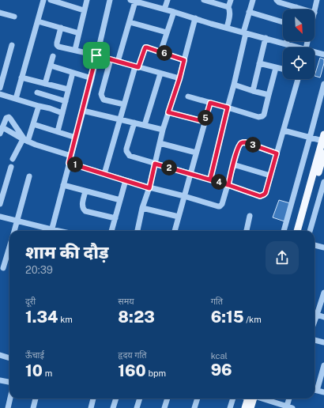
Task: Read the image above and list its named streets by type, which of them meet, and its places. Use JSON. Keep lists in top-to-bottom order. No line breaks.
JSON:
{"north":"bottom right","page":{"pins":["6","5","3","1","2","4"],"heading":["शाम की दौड़","20:39"],"stats":[["दूरी","1.34 km"],["समय","8:23"],["गति","6:15 /km"],["ऊँचाई","10 m"],["हृदय गति","160 bpm"],["kcal","96"]]}}
